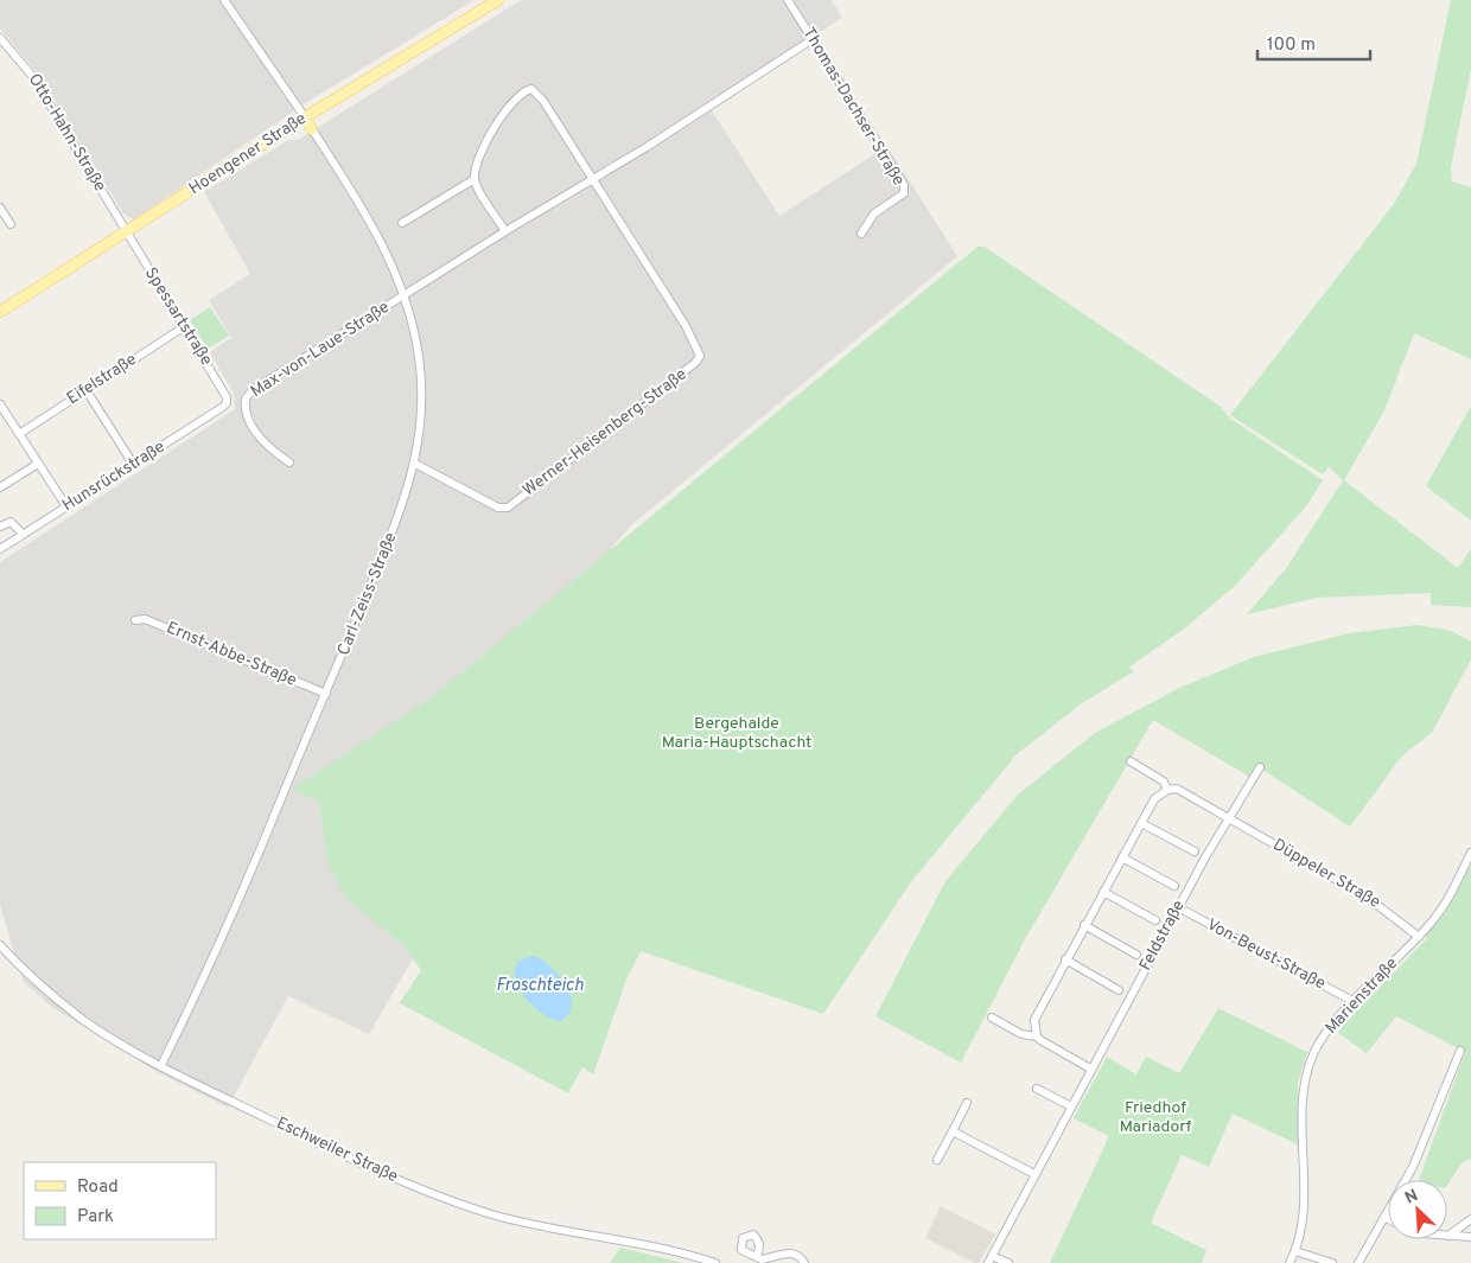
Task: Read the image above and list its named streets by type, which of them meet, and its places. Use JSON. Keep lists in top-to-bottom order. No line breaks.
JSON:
{"streets":{"main road":["Hoengener Straße","Carl-Zeiss-Straße"],"street":["Thomas-Dachser-Straße","Otto-Hahn-Straße","Spessartstraße","Max-von-Laue-Straße","Eifelstraße","Werner-Heisenberg-Straße","Hunsrückstraße","Ernst-Abbe-Straße","Düppeler Straße","Feldstraße","Von-Beust-Straße","Marienstraße","Eschweiler Straße"]},"crossings":[["Otto-Hahn-Straße","Hoengener Straße"],["Otto-Hahn-Straße","Spessartstraße"],["Hoengener Straße","Spessartstraße"],["Hoengener Straße","Carl-Zeiss-Straße"],["Spessartstraße","Eifelstraße"],["Spessartstraße","Hunsrückstraße"],["Max-von-Laue-Straße","Carl-Zeiss-Straße"],["Werner-Heisenberg-Straße","Carl-Zeiss-Straße"],["Carl-Zeiss-Straße","Ernst-Abbe-Straße"],["Carl-Zeiss-Straße","Eschweiler Straße"],["Düppeler Straße","Feldstraße"],["Düppeler Straße","Marienstraße"],["Feldstraße","Von-Beust-Straße"],["Von-Beust-Straße","Marienstraße"]],"water":["Froschteich"],"parks":["Bergehalde Maria-Hauptschacht","Friedhof Mariadorf"],"legend":["Road","Park"],"scale_bar":"100 m","north":"top left"}
